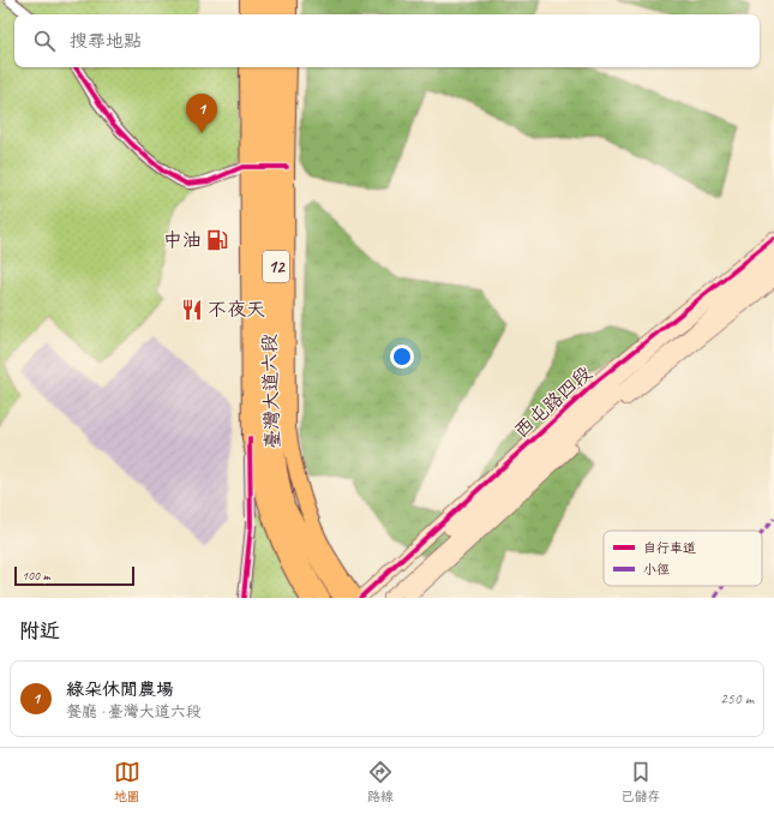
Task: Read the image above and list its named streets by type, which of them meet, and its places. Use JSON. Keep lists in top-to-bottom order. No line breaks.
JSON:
{"streets":{"main road":["12","臺灣大道六段"],"street":["西屯路四段"]},"crossings":[["12","臺灣大道六段"]],"places":{"fuel station":["中油"],"restaurant":["不夜天"]},"legend":["自行車道","小徑"],"scale_bar":"100 m","page":{"search":"搜尋地點","pins":"1","scale":"100 m","heading":"附近","list":[{"mark":"1","name":"綠朵休閒農場","note":"餐廳 · 臺灣大道六段","value":"250 m"}],"nav":["地圖","路線","已儲存"]}}
